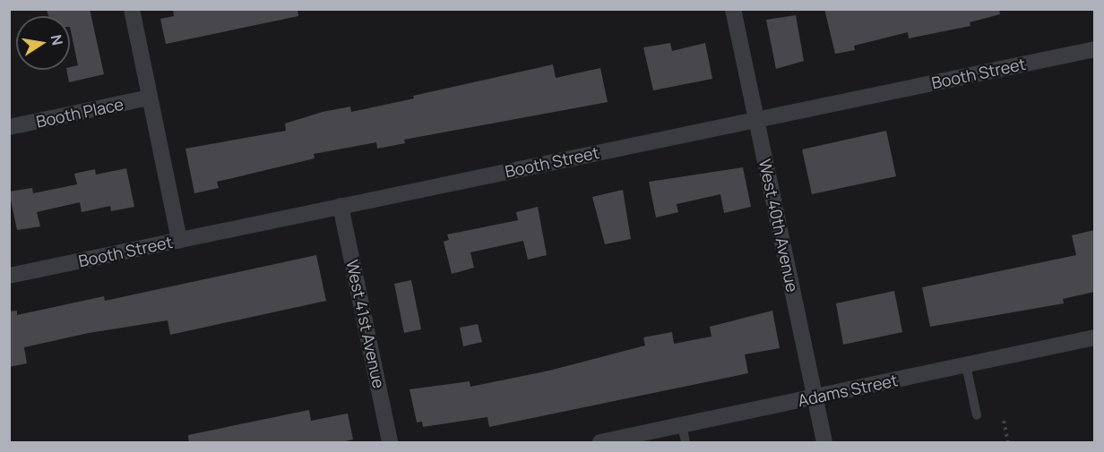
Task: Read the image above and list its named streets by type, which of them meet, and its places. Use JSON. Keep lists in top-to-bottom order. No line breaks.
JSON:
{"streets":{"street":["Booth Street","Booth Place","West 40th Avenue","West 41st Avenue","Adams Street"]},"crossings":[["Booth Street","West 40th Avenue"],["Booth Street","West 41st Avenue"],["West 40th Avenue","Adams Street"]],"north":"right"}
